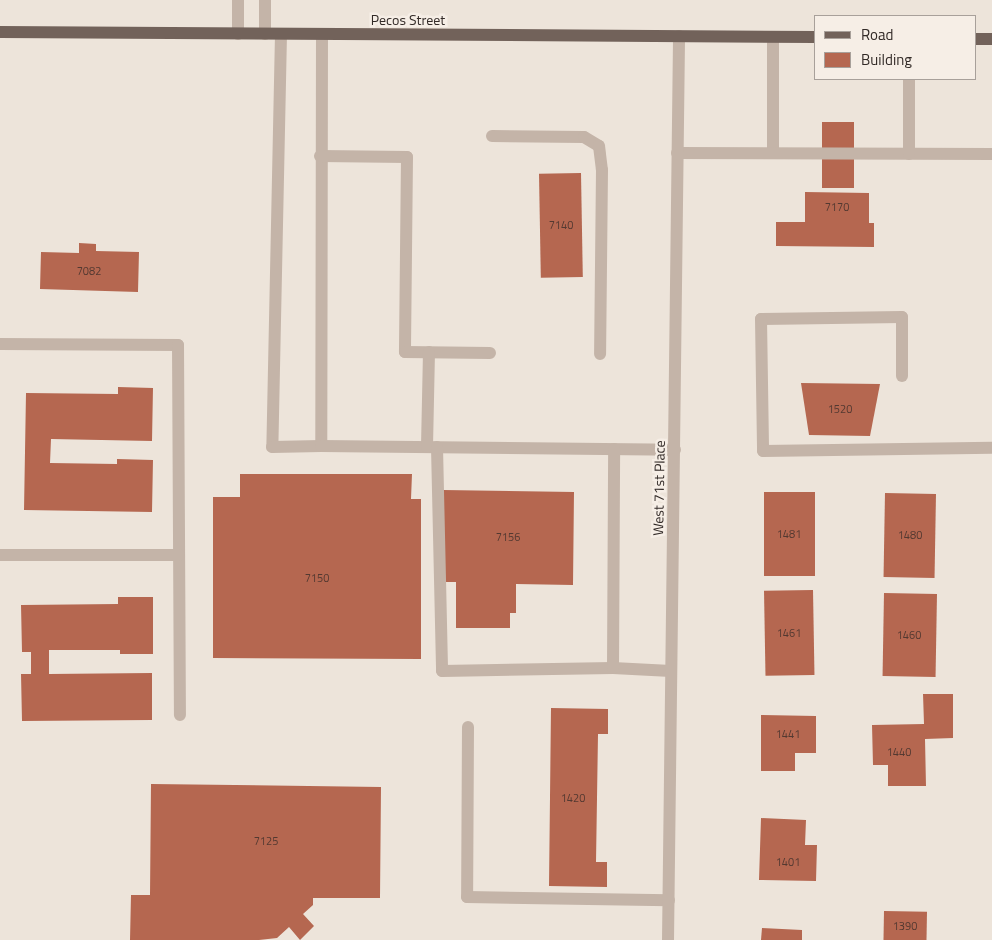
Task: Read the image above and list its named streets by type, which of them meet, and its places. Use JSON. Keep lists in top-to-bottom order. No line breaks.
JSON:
{"streets":{"main road":["Pecos Street"],"street":["West 71st Place"]},"crossings":[["Pecos Street","West 71st Place"]],"house_numbers":["7170","7140","7082","1520","1481","1480","7156","7150","1461","1460","1441","1440","1420","7125","1401","1390"],"legend":["Road","Building"]}
